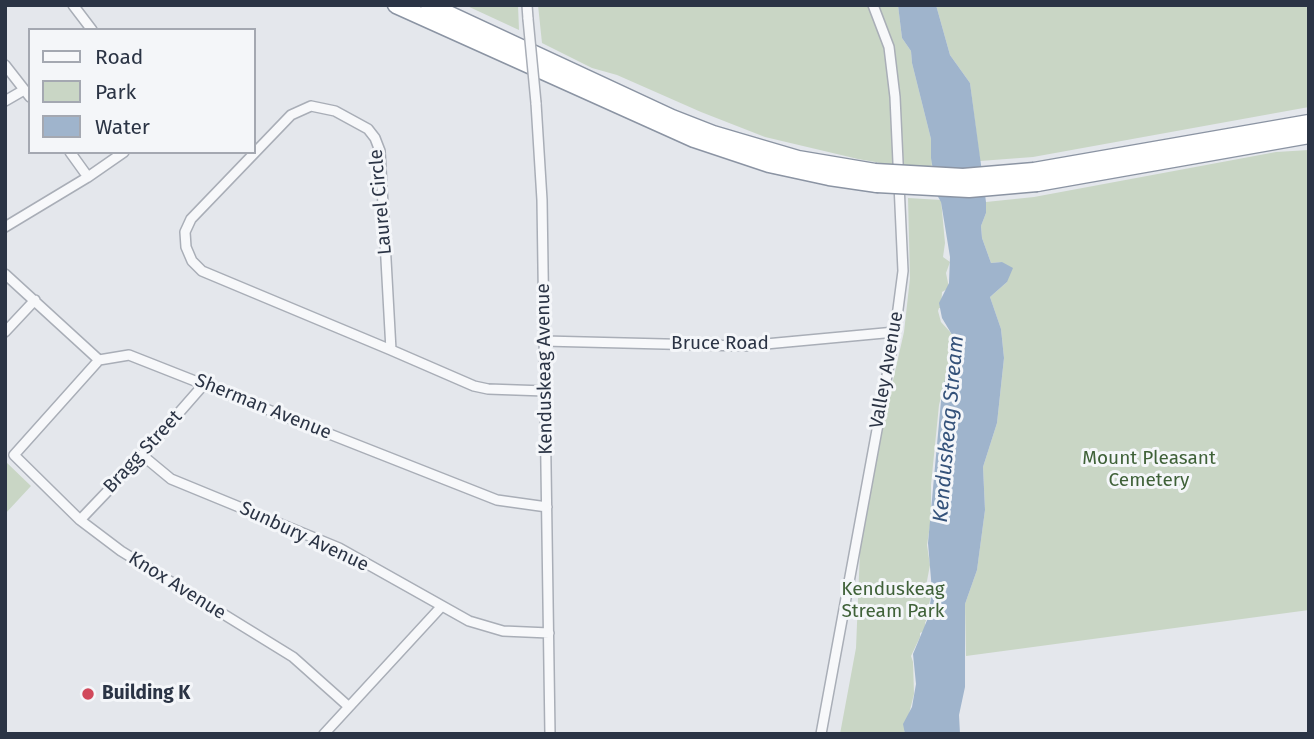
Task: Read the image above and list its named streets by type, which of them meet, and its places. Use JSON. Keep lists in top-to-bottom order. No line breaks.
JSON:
{"streets":{"street":["Laurel Circle","Bruce Road","Kenduskeag Avenue","Valley Avenue","Sherman Avenue","Bragg Street","Sunbury Avenue","Knox Avenue"]},"crossings":[["Laurel Circle","Kenduskeag Avenue"],["Bruce Road","Kenduskeag Avenue"],["Bruce Road","Valley Avenue"],["Kenduskeag Avenue","Sherman Avenue"],["Kenduskeag Avenue","Sunbury Avenue"],["Sherman Avenue","Bragg Street"],["Sherman Avenue","Knox Avenue"],["Bragg Street","Sunbury Avenue"],["Bragg Street","Knox Avenue"]],"water":["Kenduskeag Stream"],"parks":["Mount Pleasant Cemetery","Kenduskeag Stream Park"],"places":["Building K"],"legend":["Road","Park","Water"]}
